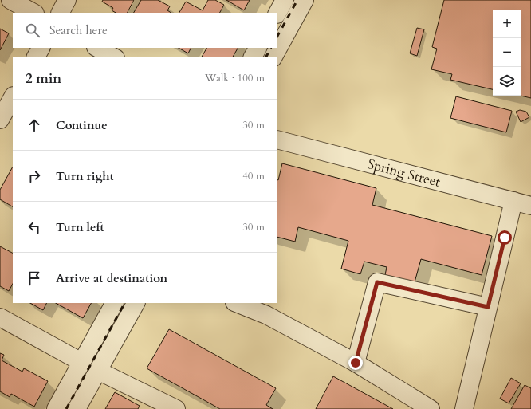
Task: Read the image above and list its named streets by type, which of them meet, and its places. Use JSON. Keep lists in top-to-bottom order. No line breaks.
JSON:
{"streets":{"street":["Spring Street"]},"page":{"map_buttons":["+","−"],"search":"Search here","heading":["2 min","Walk · 100 m"],"list":[["Continue","30 m"],["Turn right","40 m"],["Turn left","30 m"],"Arrive at destination"]}}
